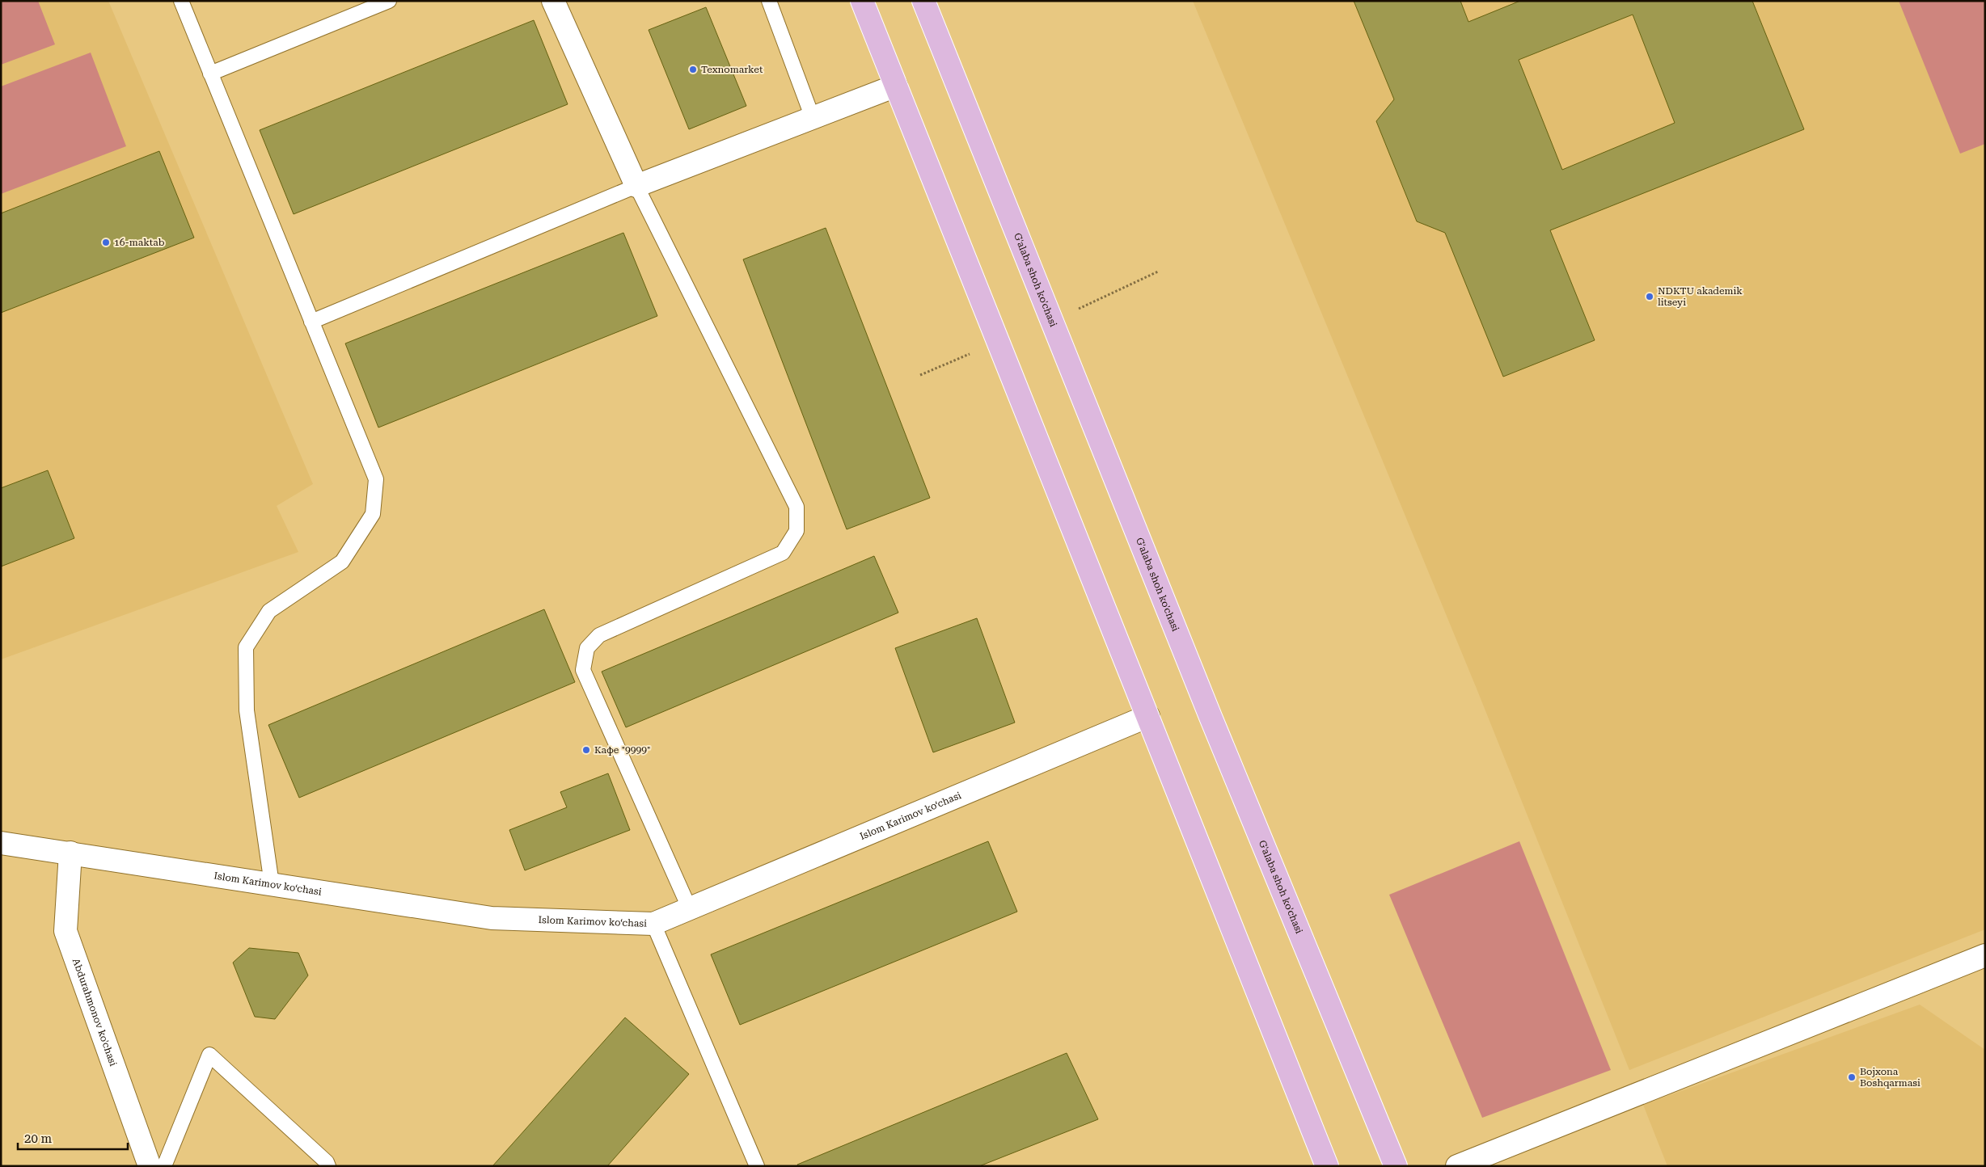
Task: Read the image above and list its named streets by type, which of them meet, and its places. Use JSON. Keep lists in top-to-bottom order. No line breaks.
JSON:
{"streets":{"main road":["G'alaba shoh ko'chasi"],"street":["Islom Karimov ko‘chasi","Abdurahmonov ko'chasi"]},"crossings":[["Islom Karimov ko‘chasi","Abdurahmonov ko'chasi"]],"places":["Texnomarket","16-maktab","NDKTU akademik litseyi","Кафе \"9999\"","Bojxona Boshqarmasi"],"scale_bar":"20 m"}
